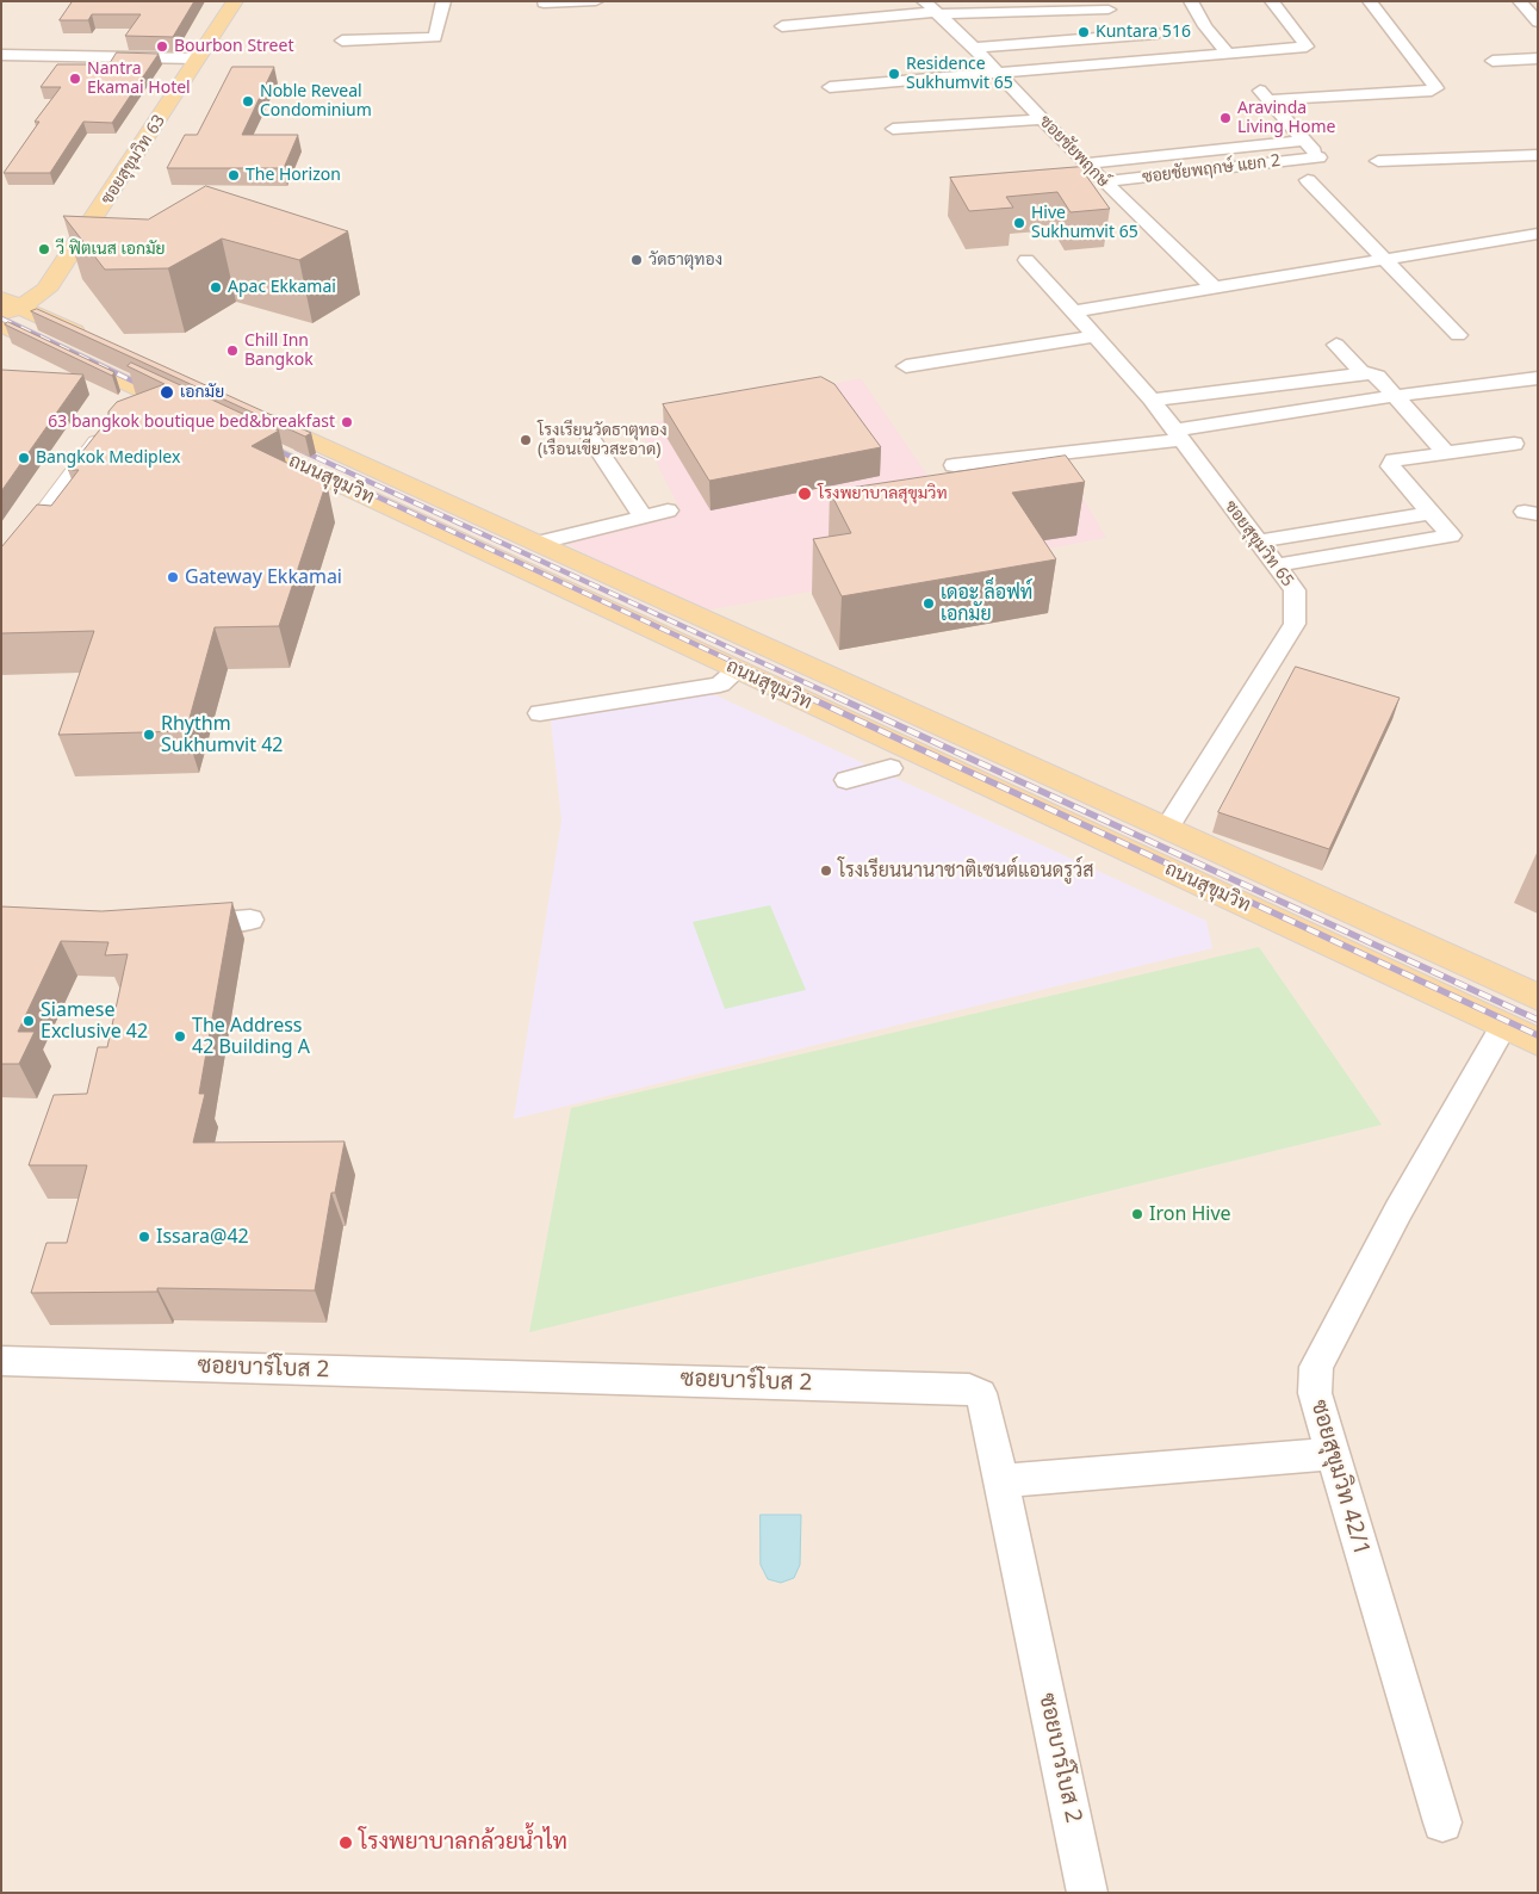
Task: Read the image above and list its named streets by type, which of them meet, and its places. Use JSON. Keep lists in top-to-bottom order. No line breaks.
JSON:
{"streets":{"main road":["ซอยสุขุมวิท 63","ถนนสุขุมวิท"],"street":["ซอยชัยพฤกษ์","ซอยชัยพฤกษ์ แยก 2","ซอยสุขุมวิท 65","ซอยบาร์โบส 2","ซอยสุขุมวิท 42/1"]},"crossings":[["ซอยชัยพฤกษ์","ซอยชัยพฤกษ์ แยก 2"],["ถนนสุขุมวิท","ซอยสุขุมวิท 65"],["ถนนสุขุมวิท","ซอยสุขุมวิท 42/1"]],"places":["Kuntara 516","Bourbon Street","Residence Sukhumvit 65","Nantra Ekamai Hotel","Noble Reveal Condominium","Aravinda Living Home","The Horizon","Hive Sukhumvit 65","วี ฟิตเนส เอกมัย","วัดธาตุทอง","Apac Ekkamai","Chill Inn Bangkok","เอกมัย","63 bangkok boutique bed&breakfast","โรงเรียนวัดธาตุทอง (เรือนเขียวสะอาด)","Bangkok Mediplex","โรงพยาบาลสุขุมวิท","Gateway Ekkamai","เดอะ ล็อฟท์ เอกมัย","Rhythm Sukhumvit 42","โรงเรียนนานาชาติเซนต์แอนดรูว์ส","Siamese Exclusive 42","The Address 42 Building A","Iron Hive","Issara@42","โรงพยาบาลกล้วยน้ำไท"]}
